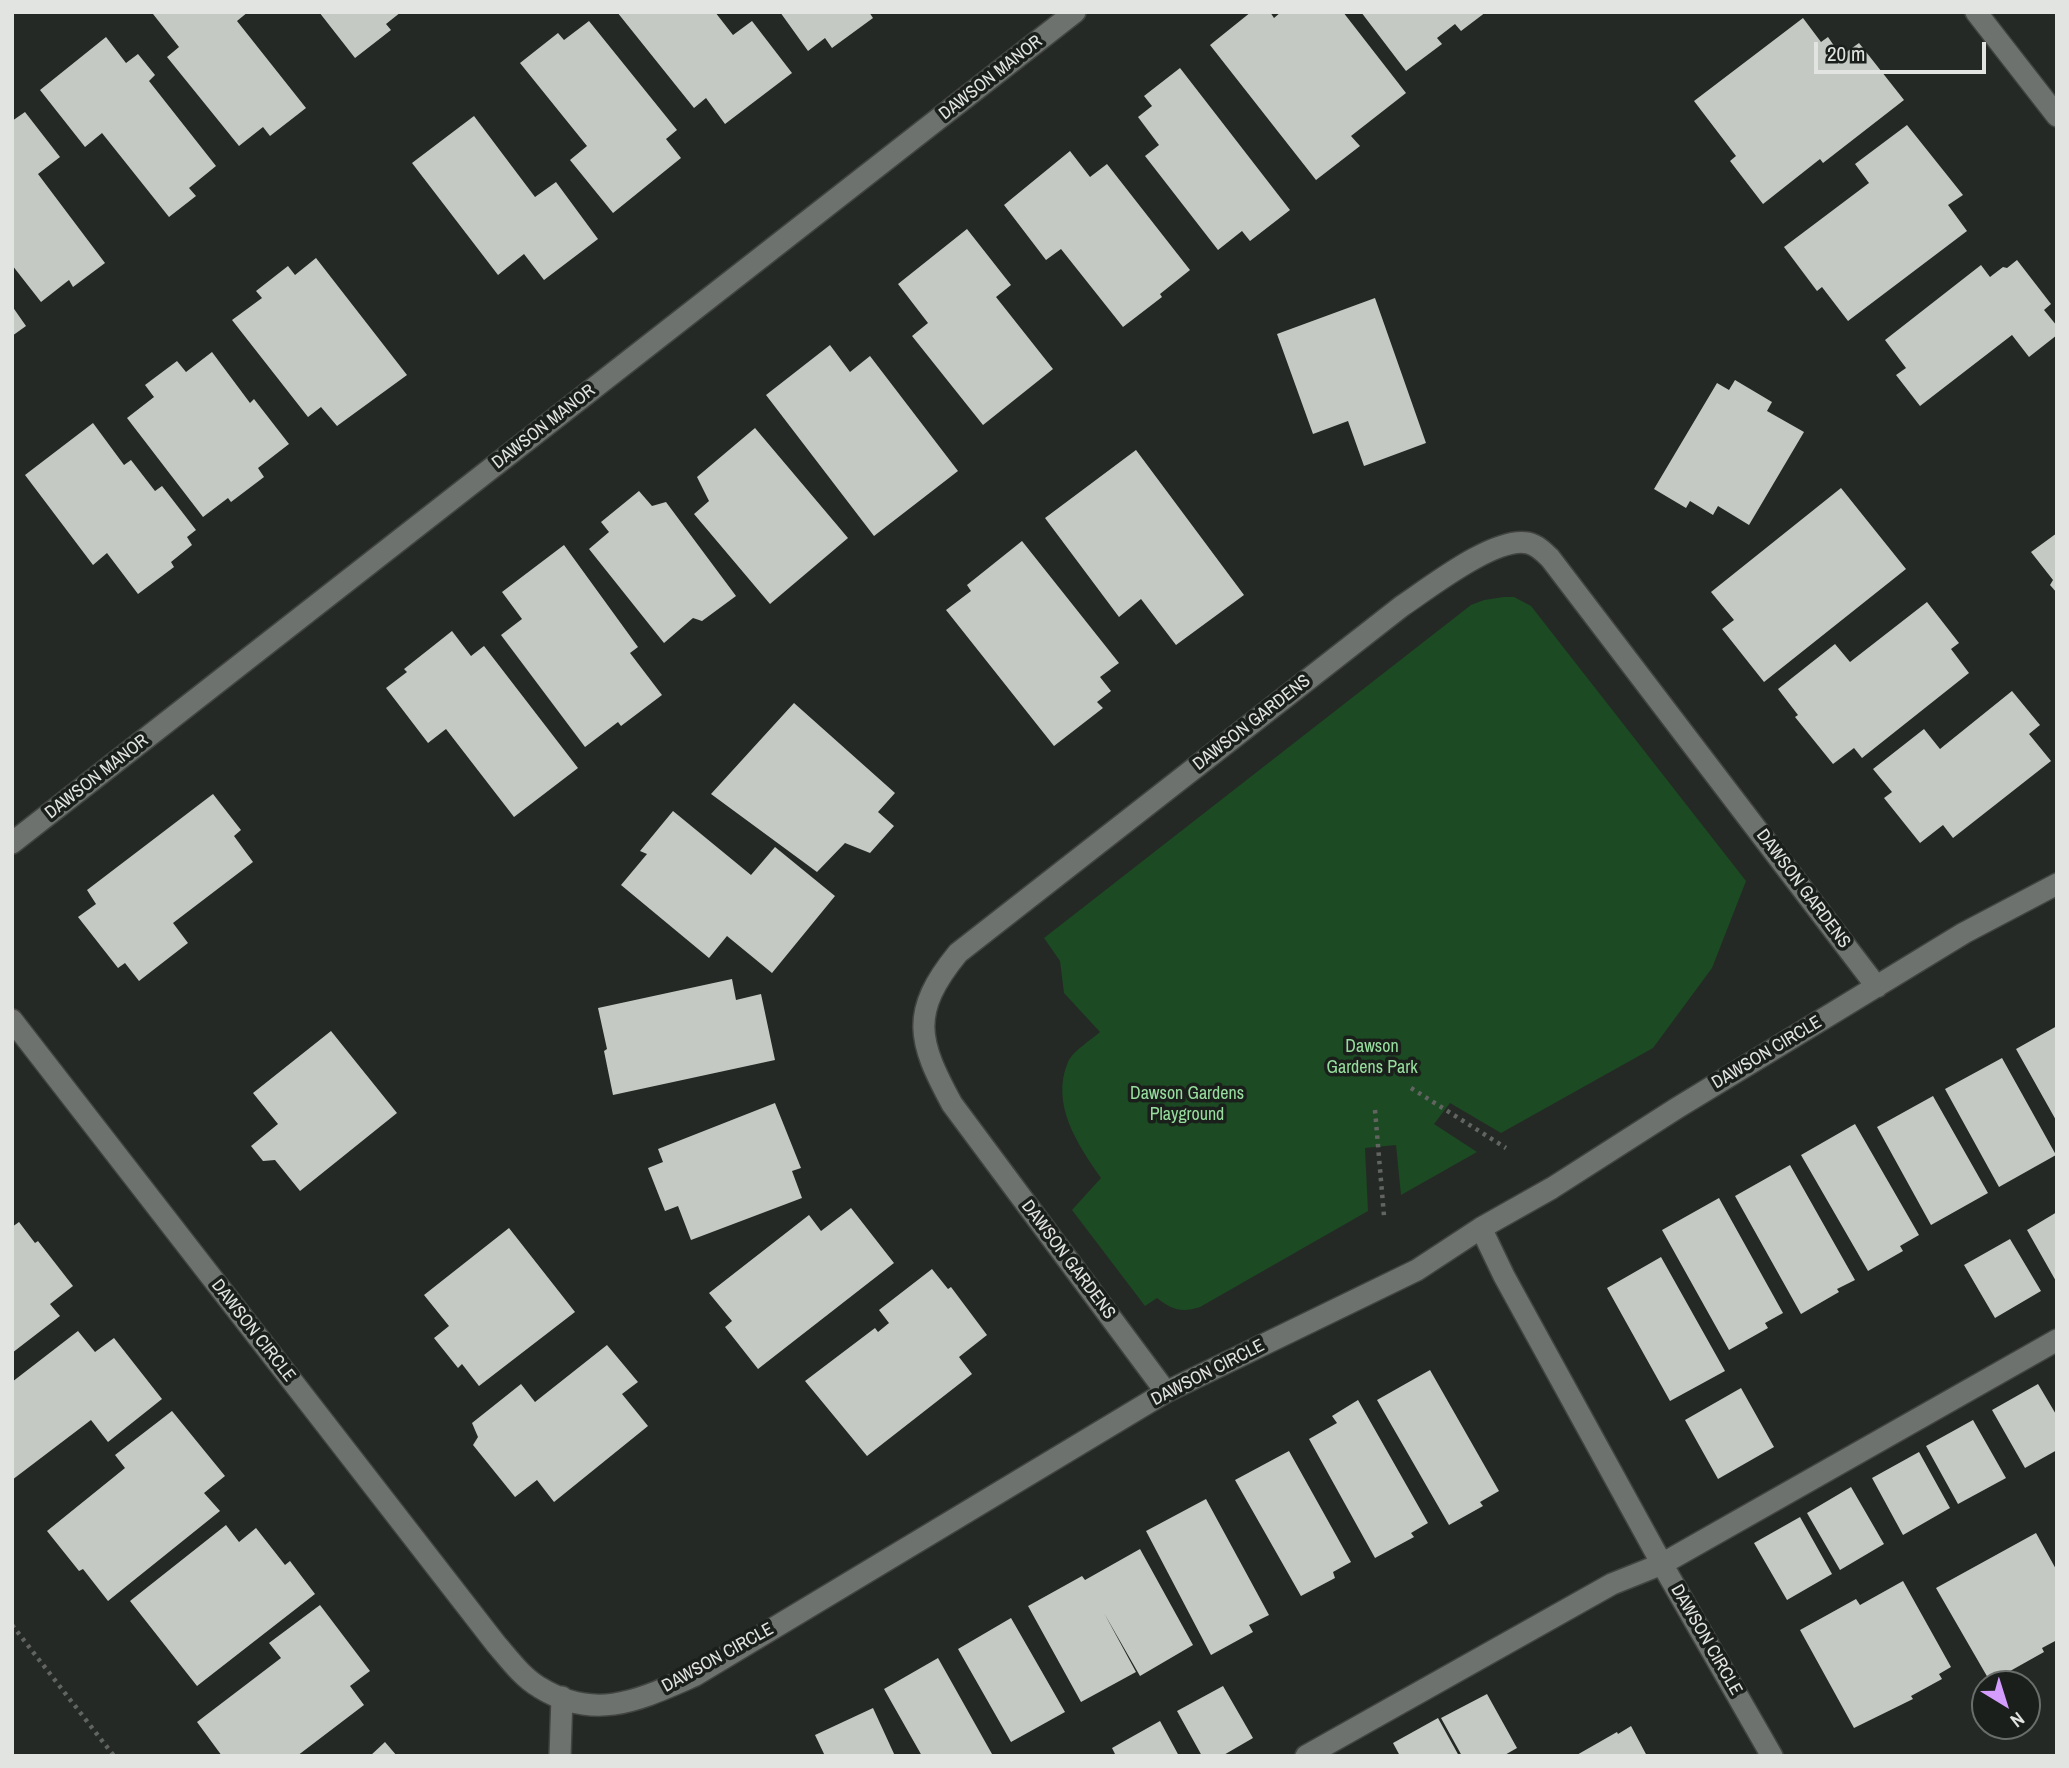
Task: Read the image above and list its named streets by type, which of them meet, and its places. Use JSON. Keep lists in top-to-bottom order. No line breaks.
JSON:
{"streets":{"street":["DAWSON MANOR","DAWSON GARDENS","DAWSON CIRCLE"]},"crossings":[["DAWSON GARDENS","DAWSON CIRCLE"]],"parks":["Dawson Gardens Park","Dawson Gardens Playground"],"scale_bar":"20 m","north":"bottom right"}
